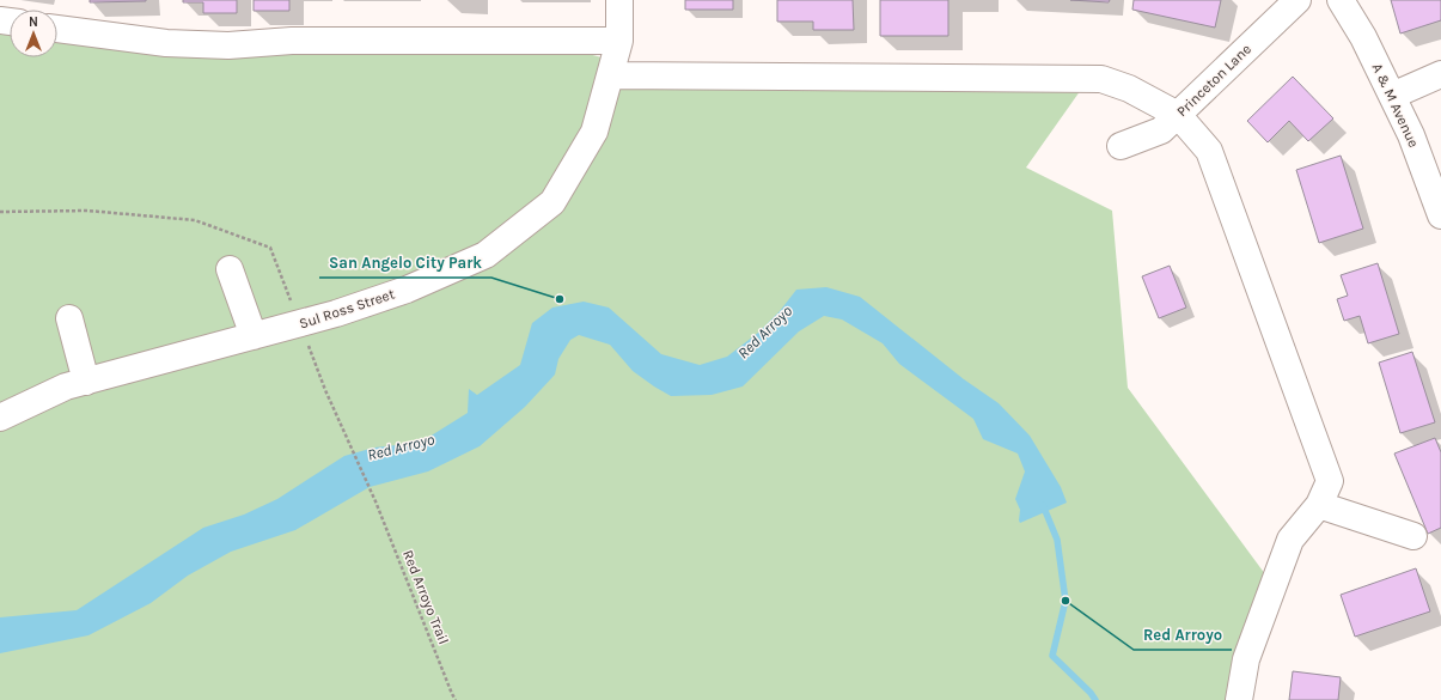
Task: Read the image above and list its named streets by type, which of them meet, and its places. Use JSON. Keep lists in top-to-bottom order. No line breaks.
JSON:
{"streets":{"street":["Princeton Lane","A & M Avenue","Sul Ross Street"],"path":["Red Arroyo Trail"]},"water":["Red Arroyo"],"places":["San Angelo City Park","Red Arroyo"],"north":"top"}
